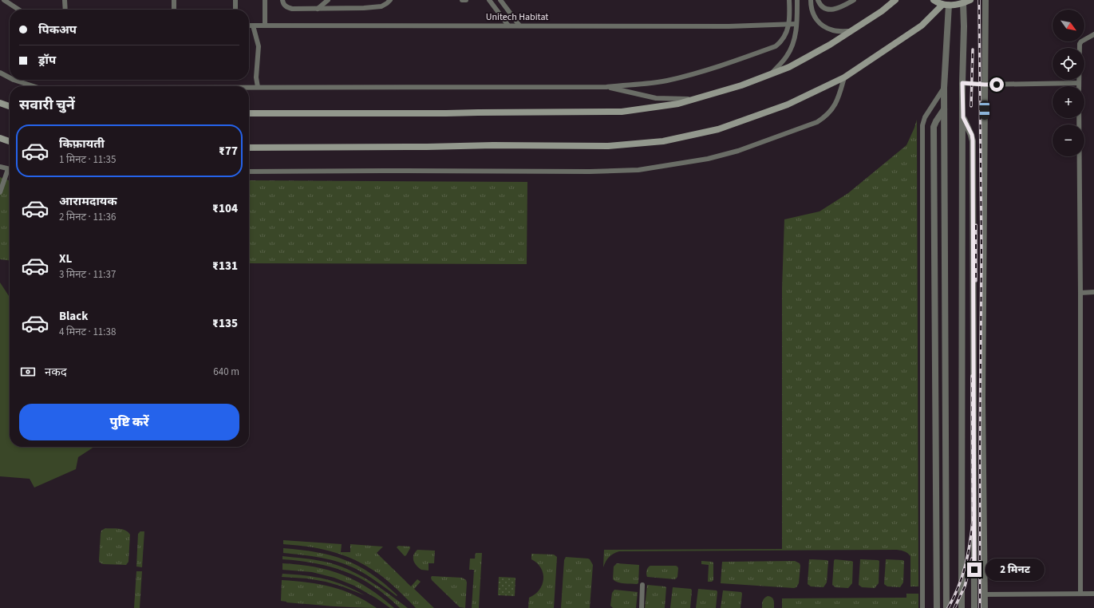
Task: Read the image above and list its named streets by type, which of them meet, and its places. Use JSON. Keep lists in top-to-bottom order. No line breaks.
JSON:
{"streets":{"street":["Unitech Habitat"]},"north":"bottom right","page":{"map_buttons":["+","−"],"banner":["पिकअप","ड्रॉप"],"heading":"सवारी चुनें","list":[{"name":"किफ़ायती","note":"1 मिनट · 11:35","value":"₹77"},{"name":"आरामदायक","note":"2 मिनट · 11:36","value":"₹104"},{"name":"XL","note":"3 मिनट · 11:37","value":"₹131"},{"name":"Black","note":"4 मिनट · 11:38","value":"₹135"}],"pay":["नकद","640 m"],"buttons":"पुष्टि करें","bubble":"2 मिनट"}}
